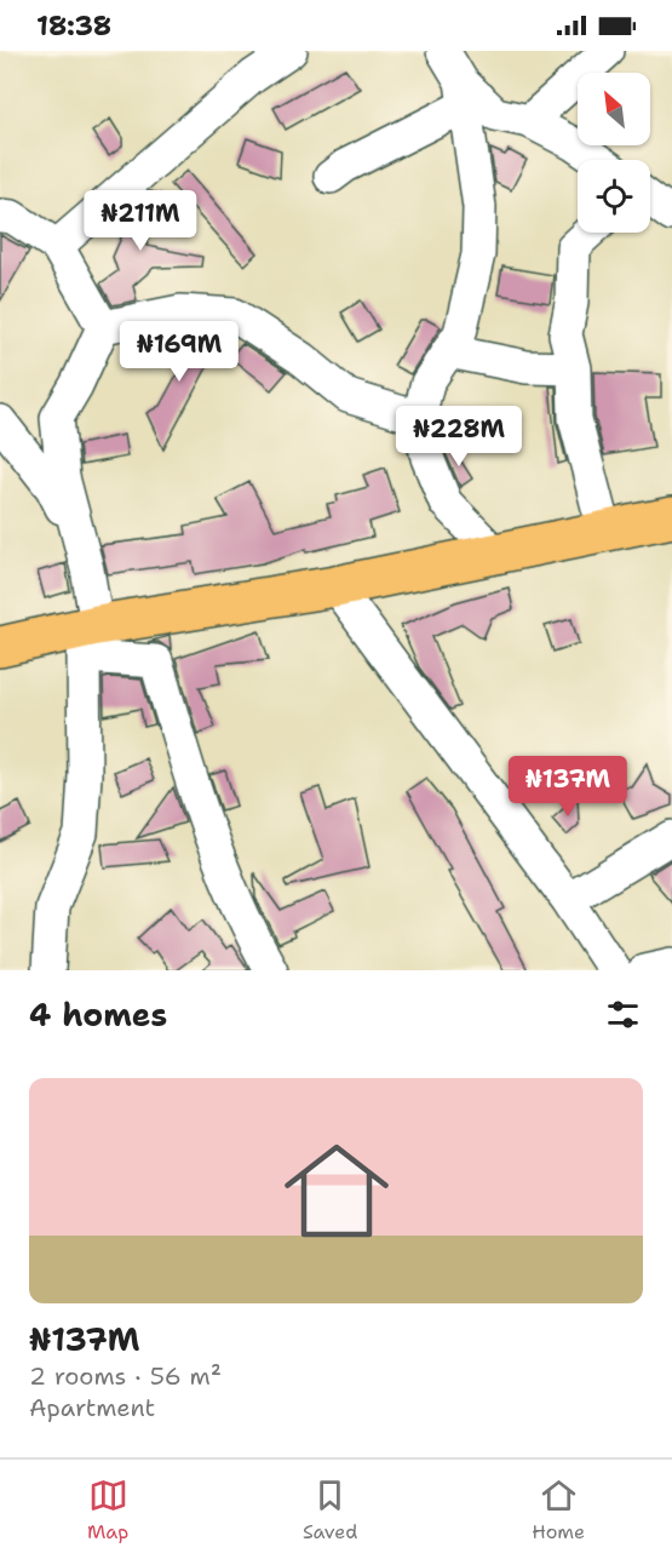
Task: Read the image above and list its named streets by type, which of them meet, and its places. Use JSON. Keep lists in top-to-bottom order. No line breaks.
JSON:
{"north":"top left","page":{"status":"18:38","price":["₦211M","₦169M","₦228M","₦137M"],"heading":"4 homes","list":[{"name":"₦137M","note":"2 rooms · 56 m² · Apartment"}],"tabs":["Map","Saved","Home"]}}
